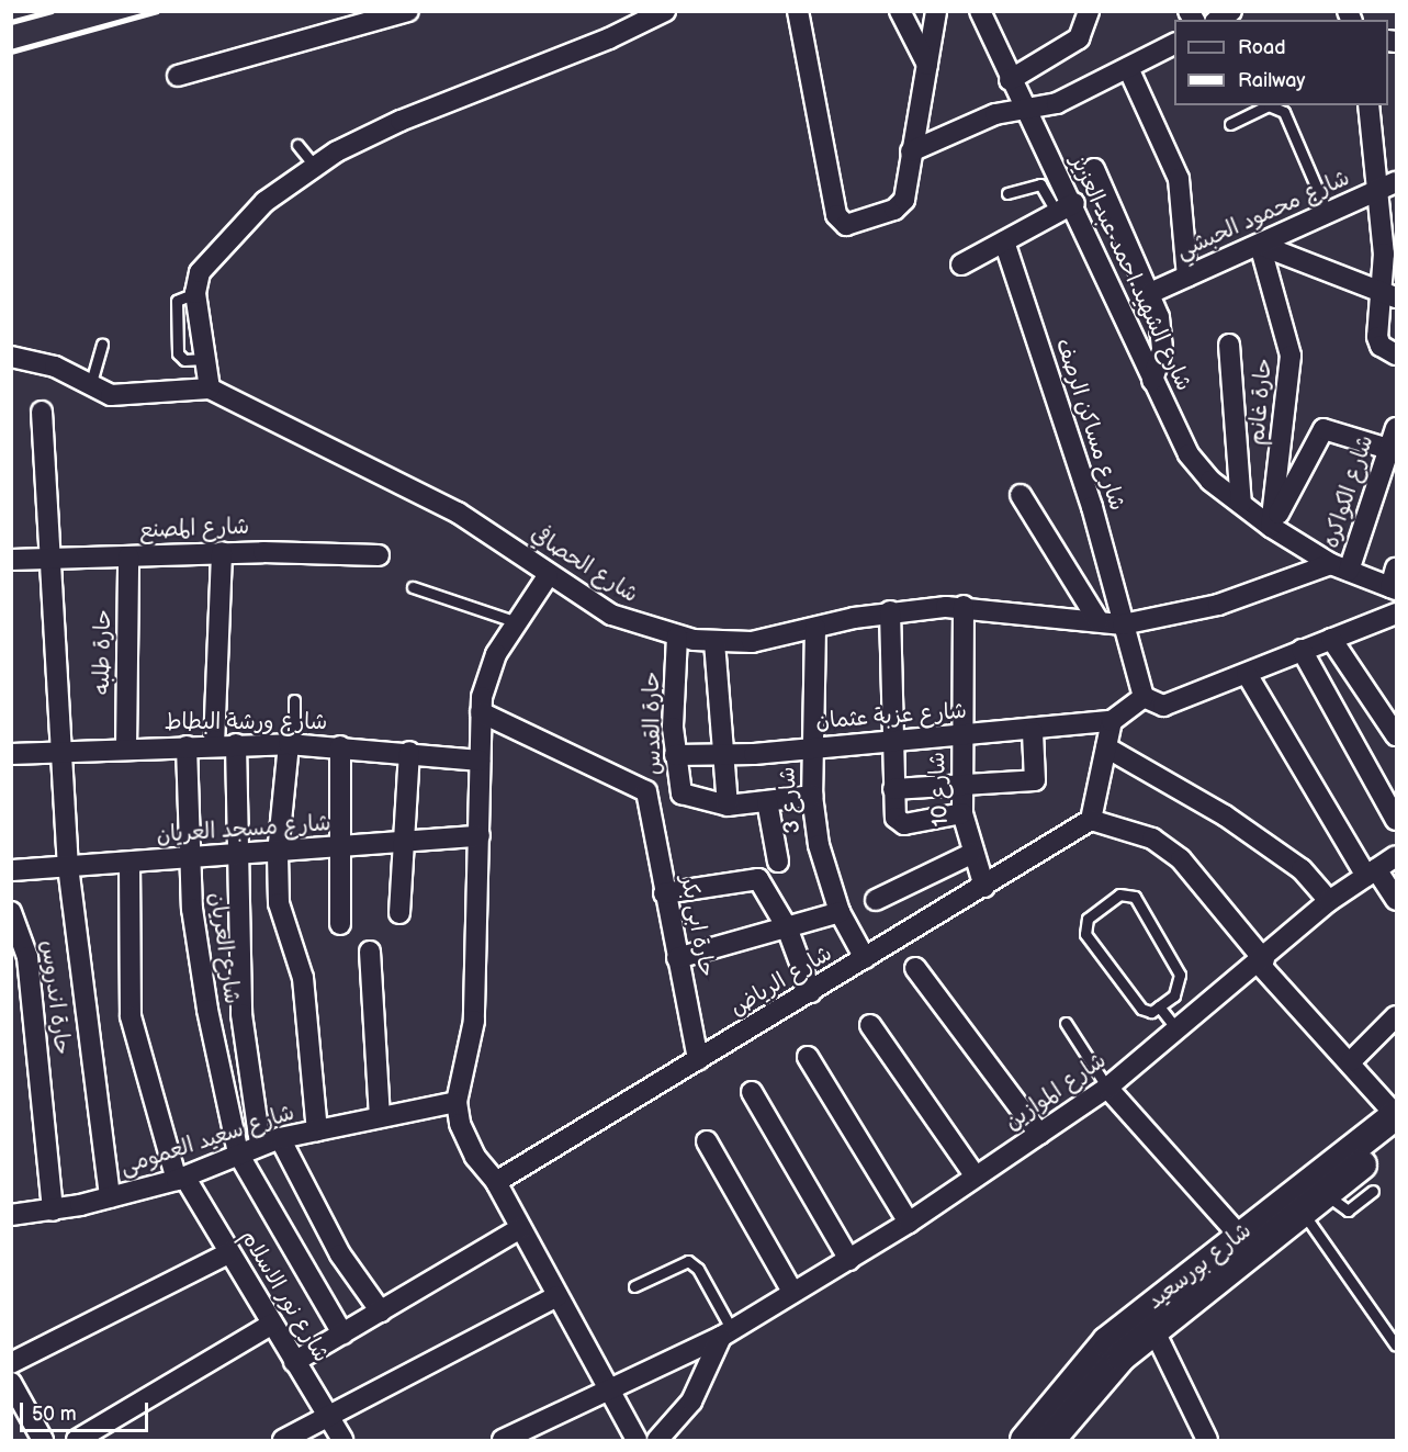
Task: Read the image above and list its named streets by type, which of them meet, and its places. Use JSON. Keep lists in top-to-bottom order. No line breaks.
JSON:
{"streets":{"main road":["شارع بورسعيد"],"street":["شارع محمود الحبشي","شارع الشهيد احمد عبد العزيز","حارة غانم","شارع مساكن الرصف","شارع الكواكره","شارع المصنع","شارع الحصافي","حارة طلبه","شارع عزبة عثمان","شارع ورشة البطاط","حارة القدس","شارع 10","شارع 3","شارع مسجد العريان","حارة ابى بكر","شارع العريان","شارع الرياض","حارة اندروس","شارع الموازين","شارع سعيد العمومى","شارع نور الاسلام"]},"crossings":[["شارع محمود الحبشي","حارة غانم"],["شارع الشهيد احمد عبد العزيز","حارة غانم"],["شارع الشهيد احمد عبد العزيز","شارع الكواكره"],["شارع الشهيد احمد عبد العزيز","شارع الحصافي"],["شارع مساكن الرصف","شارع الحصافي"],["شارع الكواكره","شارع الحصافي"],["شارع المصنع","حارة طلبه"],["شارع الحصافي","حارة القدس"],["شارع الحصافي","شارع 10"],["شارع الحصافي","شارع 3"],["حارة طلبه","شارع ورشة البطاط"],["شارع عزبة عثمان","حارة القدس"],["شارع عزبة عثمان","شارع 10"],["شارع عزبة عثمان","شارع 3"],["شارع ورشة البطاط","شارع العريان"],["حارة القدس","شارع 3"],["شارع 10","شارع الرياض"],["شارع 3","شارع الرياض"],["شارع مسجد العريان","شارع العريان"],["شارع مسجد العريان","شارع نور الاسلام"],["حارة ابى بكر","شارع الرياض"],["شارع العريان","شارع سعيد العمومى"],["حارة اندروس","شارع سعيد العمومى"],["شارع سعيد العمومى","شارع نور الاسلام"]],"legend":["Road","Railway"],"scale_bar":"50 m"}
